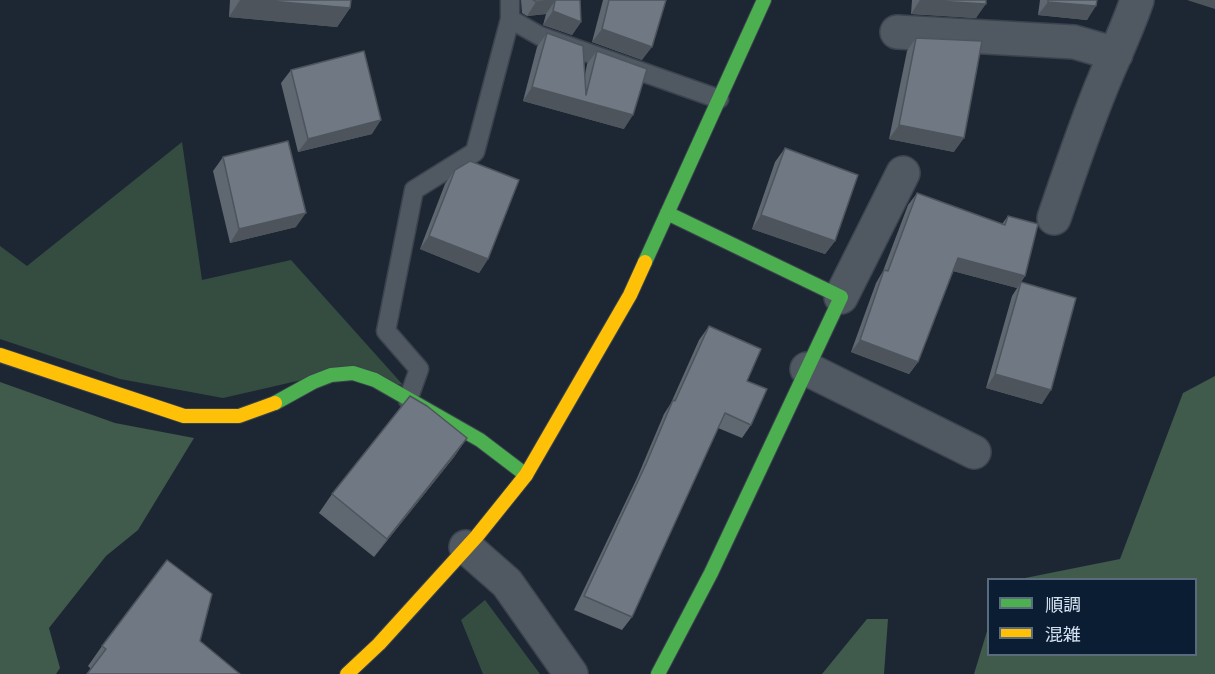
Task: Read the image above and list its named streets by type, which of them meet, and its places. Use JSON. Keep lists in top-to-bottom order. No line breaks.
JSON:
{"legend":["順調","混雑"]}
